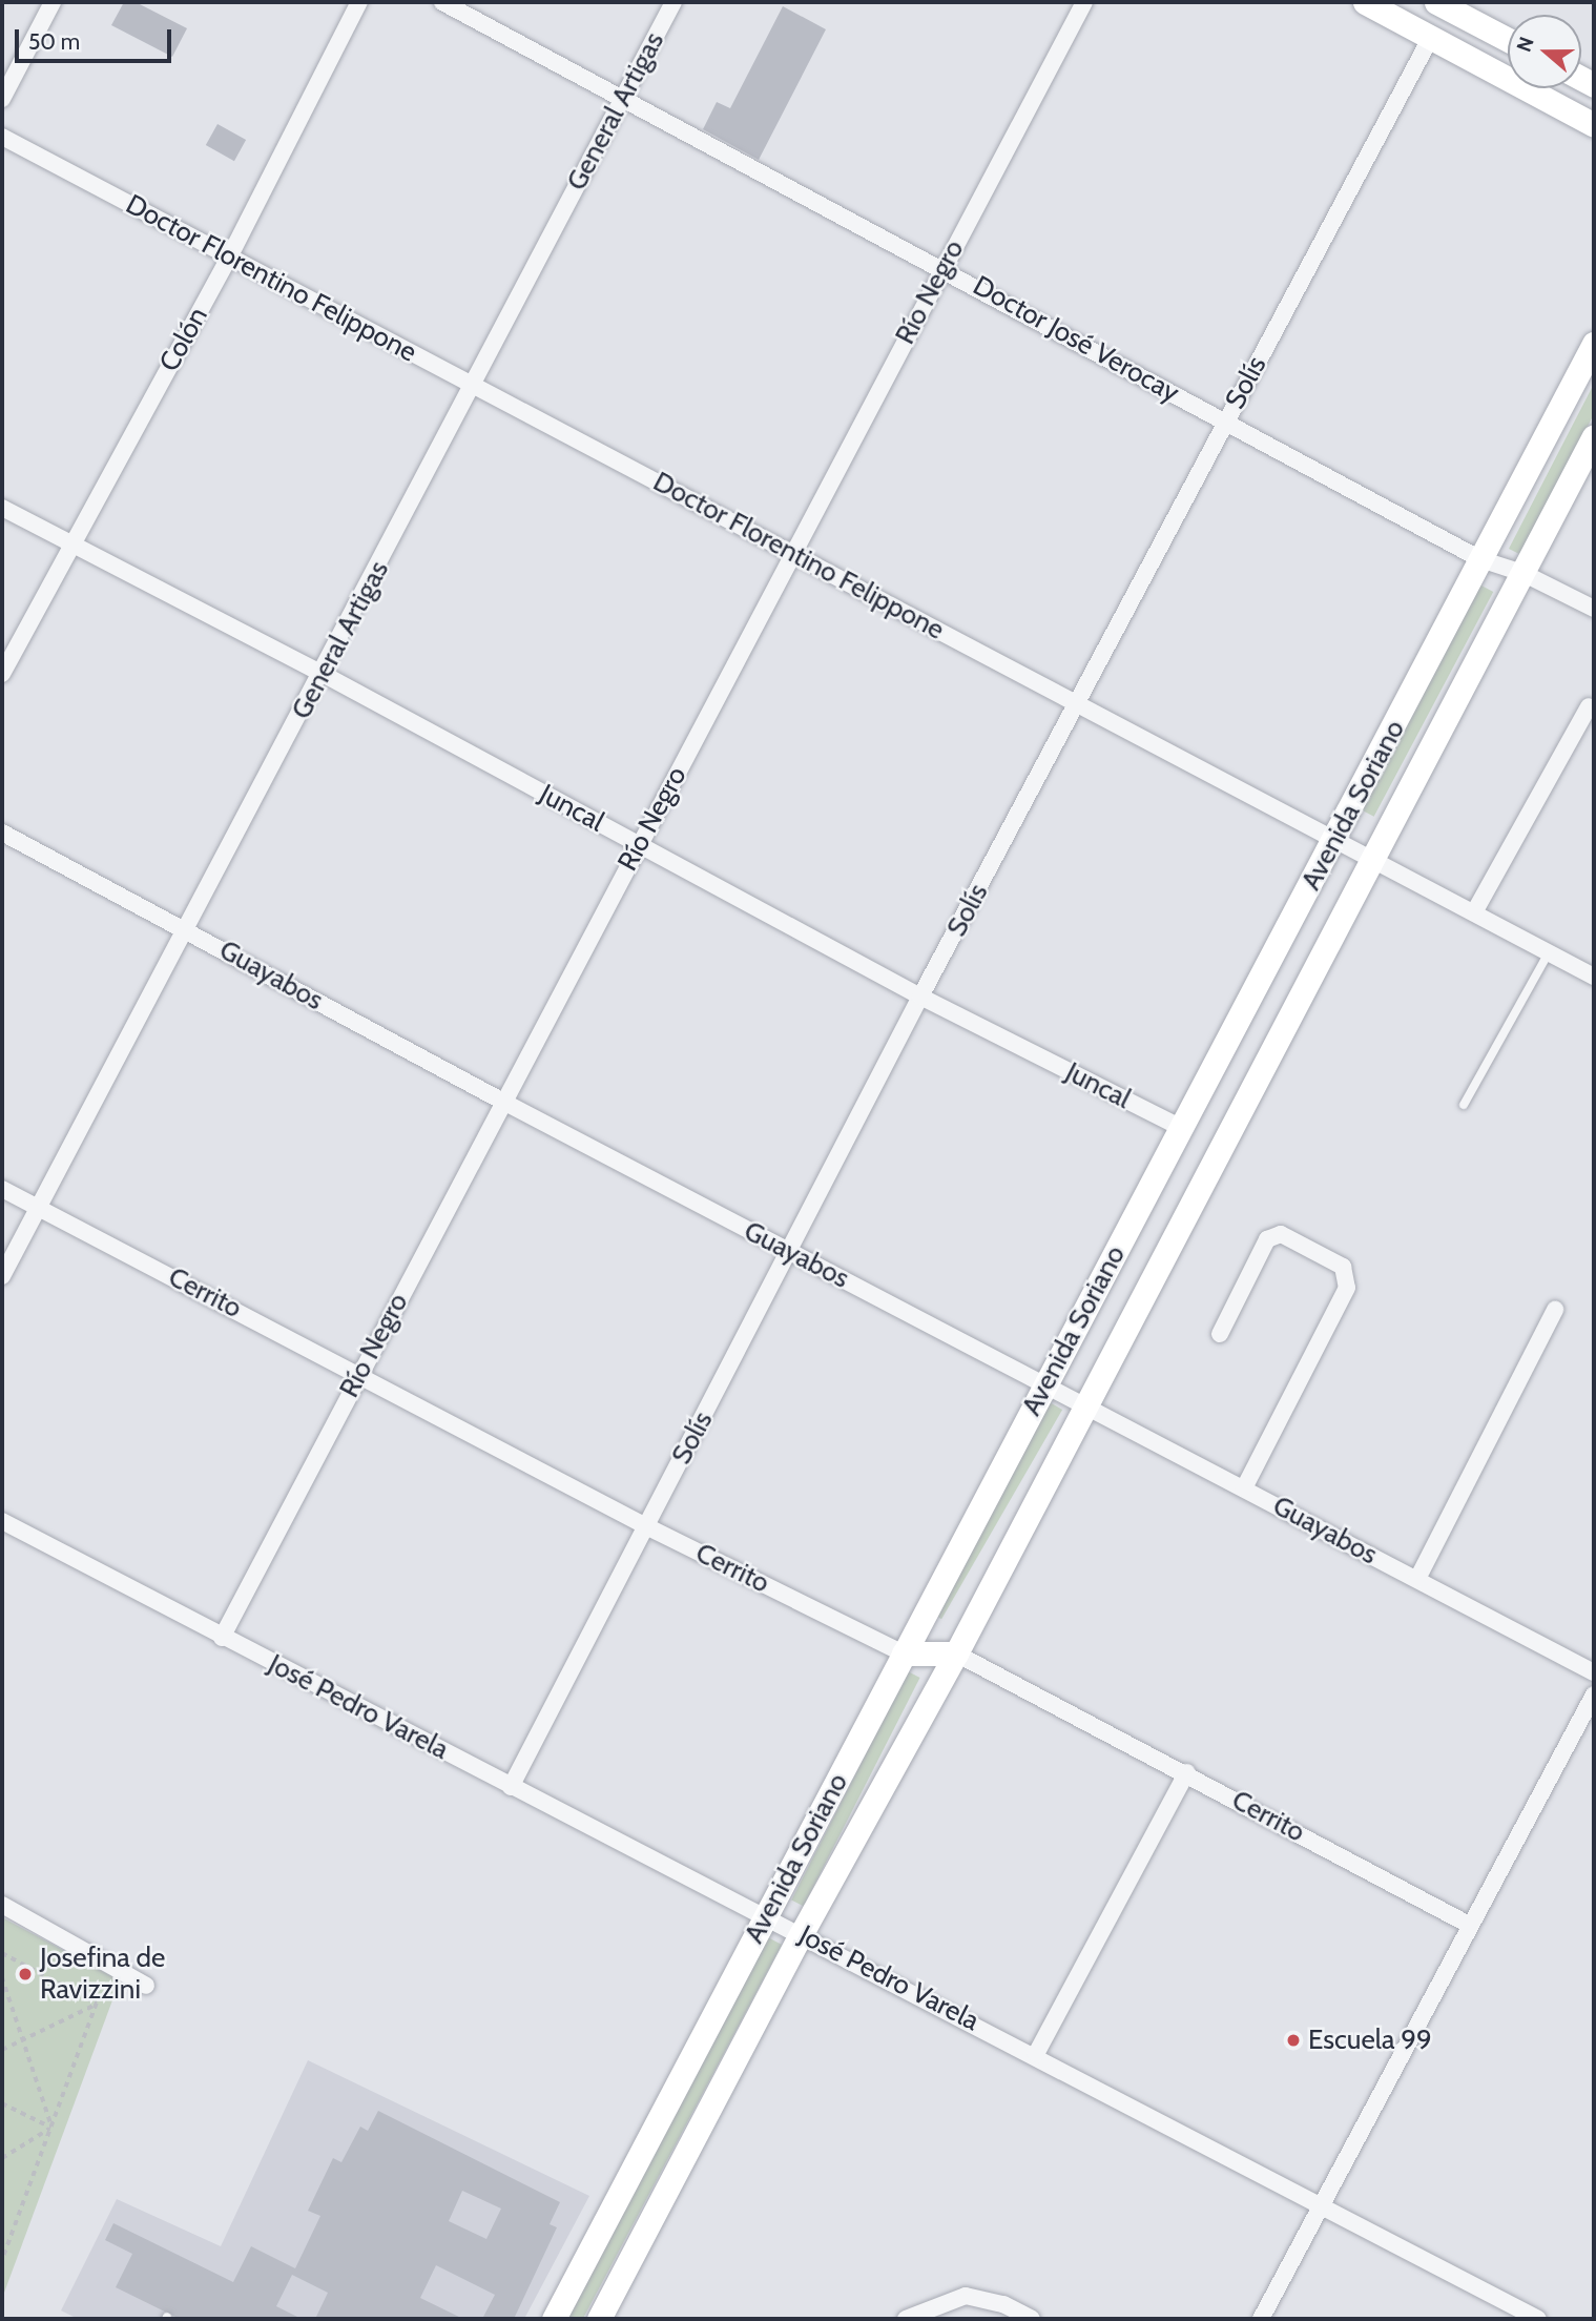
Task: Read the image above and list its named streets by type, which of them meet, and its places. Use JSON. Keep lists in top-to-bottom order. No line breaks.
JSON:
{"streets":{"street":["General Artigas","Doctor Florentino Felippone","Río Negro","Colón","Doctor José Verocay","Solís","Avenida Soriano","Juncal","Guayabos","Cerrito","José Pedro Varela"]},"crossings":[["General Artigas","Doctor Florentino Felippone"],["General Artigas","Doctor José Verocay"],["General Artigas","Juncal"],["General Artigas","Guayabos"],["General Artigas","Cerrito"],["Doctor Florentino Felippone","Río Negro"],["Doctor Florentino Felippone","Colón"],["Doctor Florentino Felippone","Solís"],["Doctor Florentino Felippone","Avenida Soriano"],["Río Negro","Doctor José Verocay"],["Río Negro","Juncal"],["Río Negro","Guayabos"],["Río Negro","Cerrito"],["Río Negro","José Pedro Varela"],["Colón","Juncal"],["Doctor José Verocay","Solís"],["Doctor José Verocay","Avenida Soriano"],["Solís","Juncal"],["Solís","Guayabos"],["Solís","Cerrito"],["Solís","José Pedro Varela"],["Avenida Soriano","Juncal"],["Avenida Soriano","Guayabos"],["Avenida Soriano","Cerrito"],["Avenida Soriano","José Pedro Varela"]],"places":["Josefina de Ravizzini","Escuela 99"],"scale_bar":"50 m","north":"left"}
